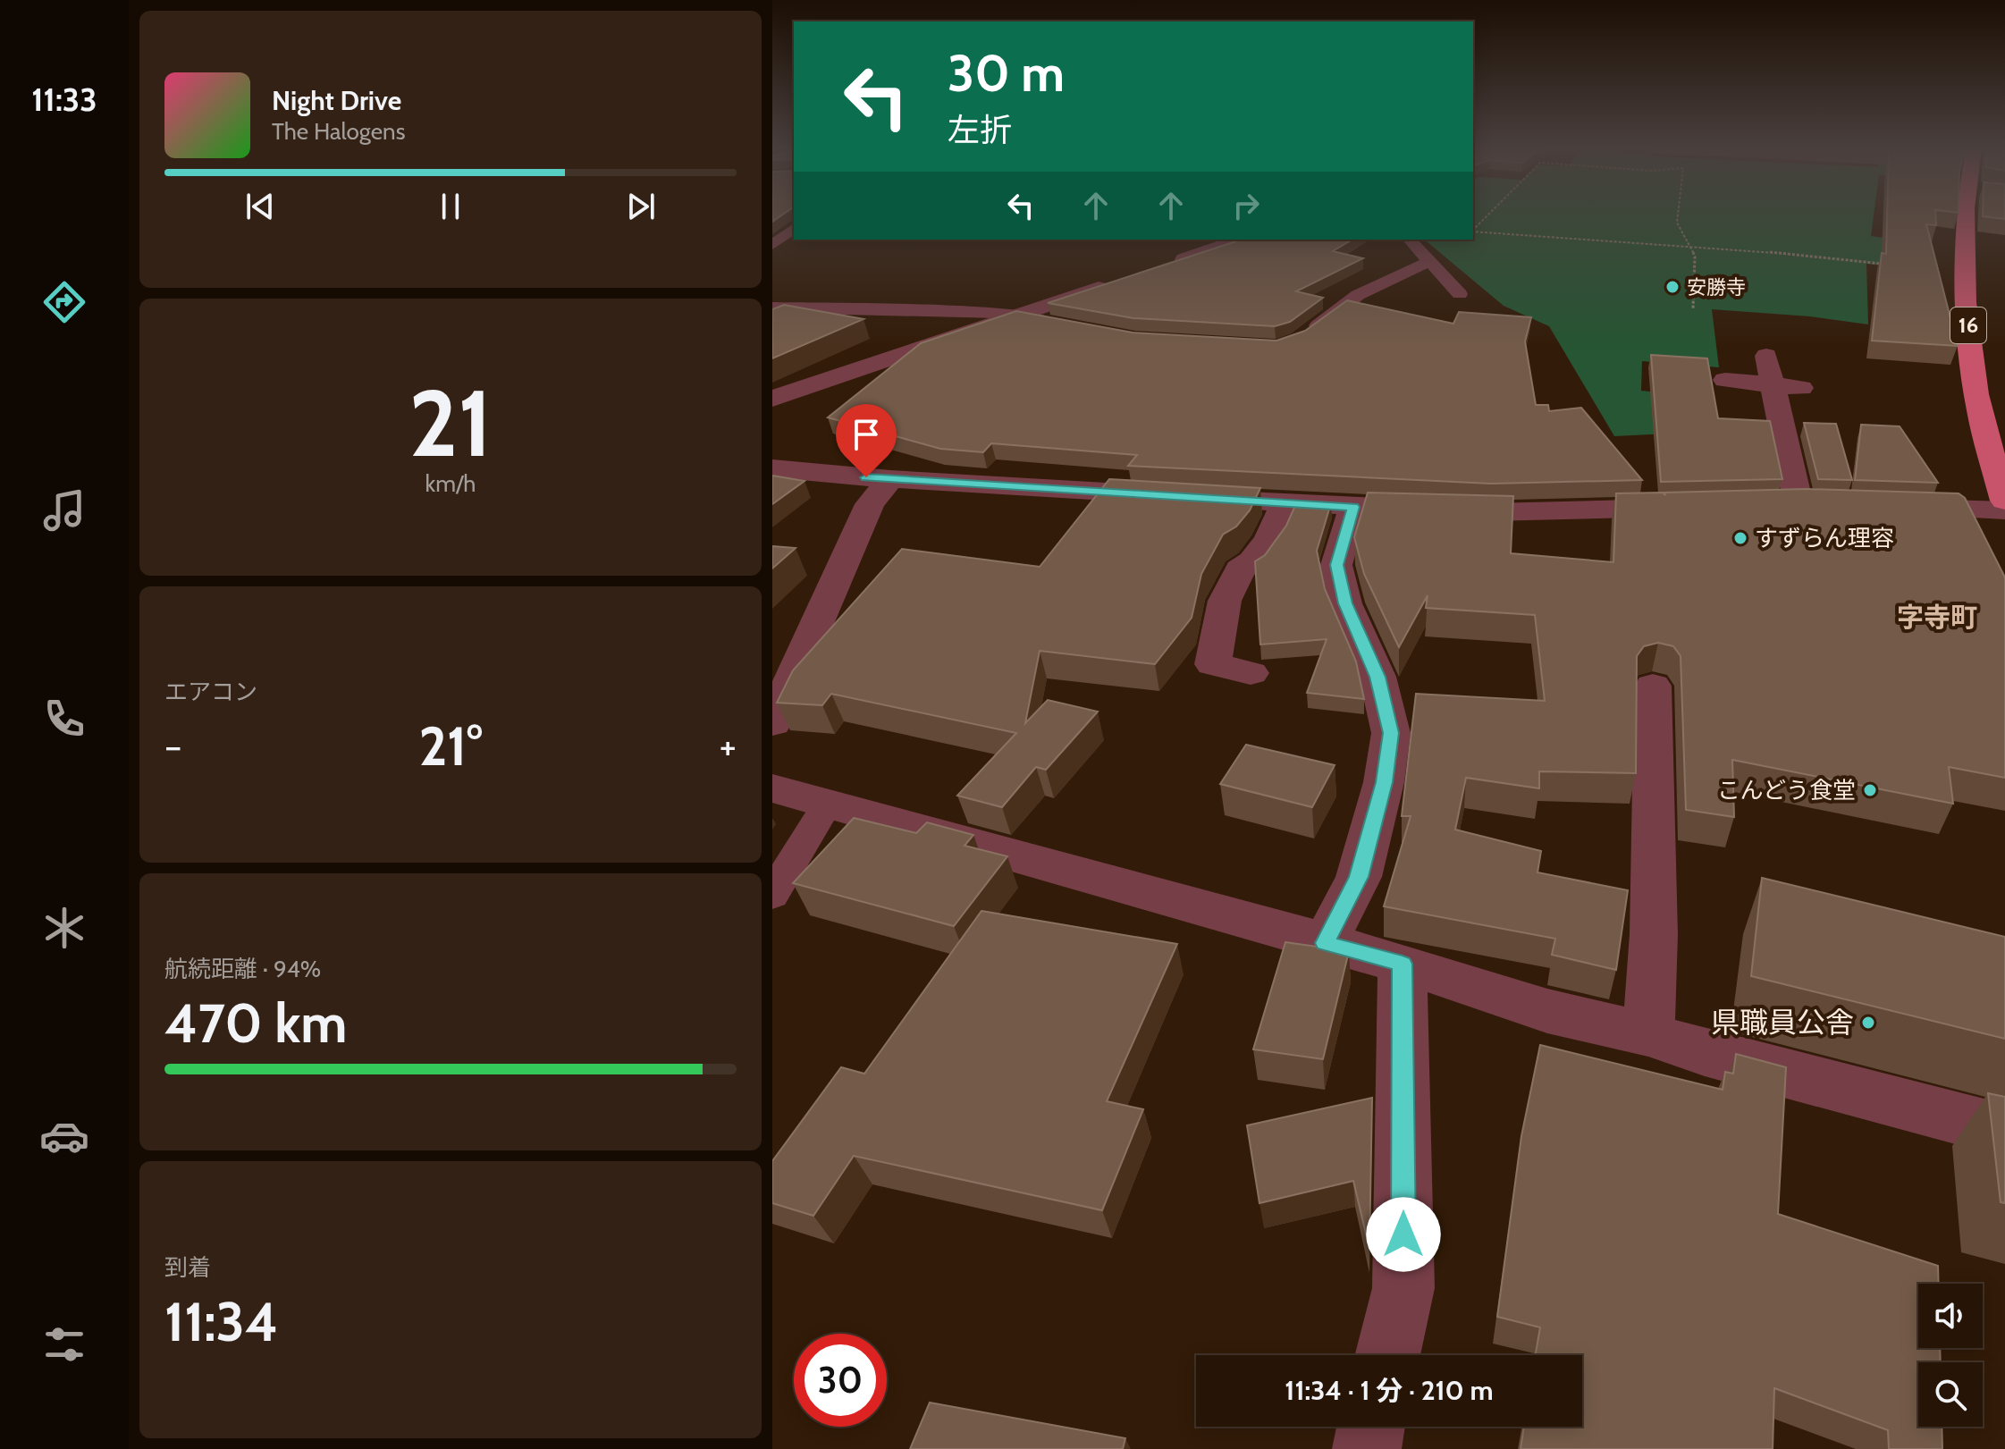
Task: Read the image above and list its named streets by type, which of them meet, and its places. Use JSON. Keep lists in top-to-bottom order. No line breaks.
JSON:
{"streets":{"main road":["16"]},"districts":["字寺町"],"places":["安勝寺","すずらん理容","こんどう食堂","県職員公舎"],"page":{"tabs":"11:33","turn":["30 m","左折"],"song":["Night Drive","The Halogens"],"tile":[["21","km/h"],"エアコン",["航続距離 · 94%","470 km"],["到着","11:34"]],"heat":["−","21°","+"],"limit":"30","trip":"11:34 · 1 分 · 210 m"}}
